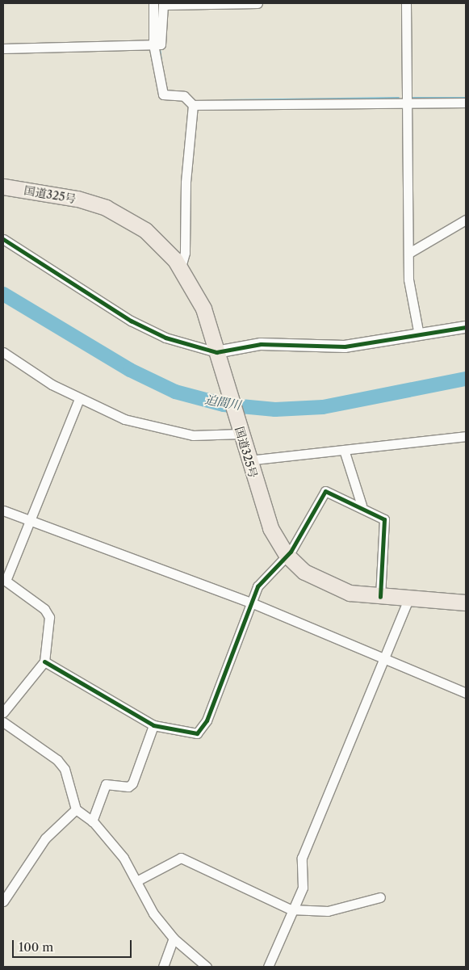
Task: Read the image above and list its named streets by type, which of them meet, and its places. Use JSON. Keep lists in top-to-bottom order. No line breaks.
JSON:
{"streets":{"highway":["国道325号"]},"water":["迫間川"],"scale_bar":"100 m"}
